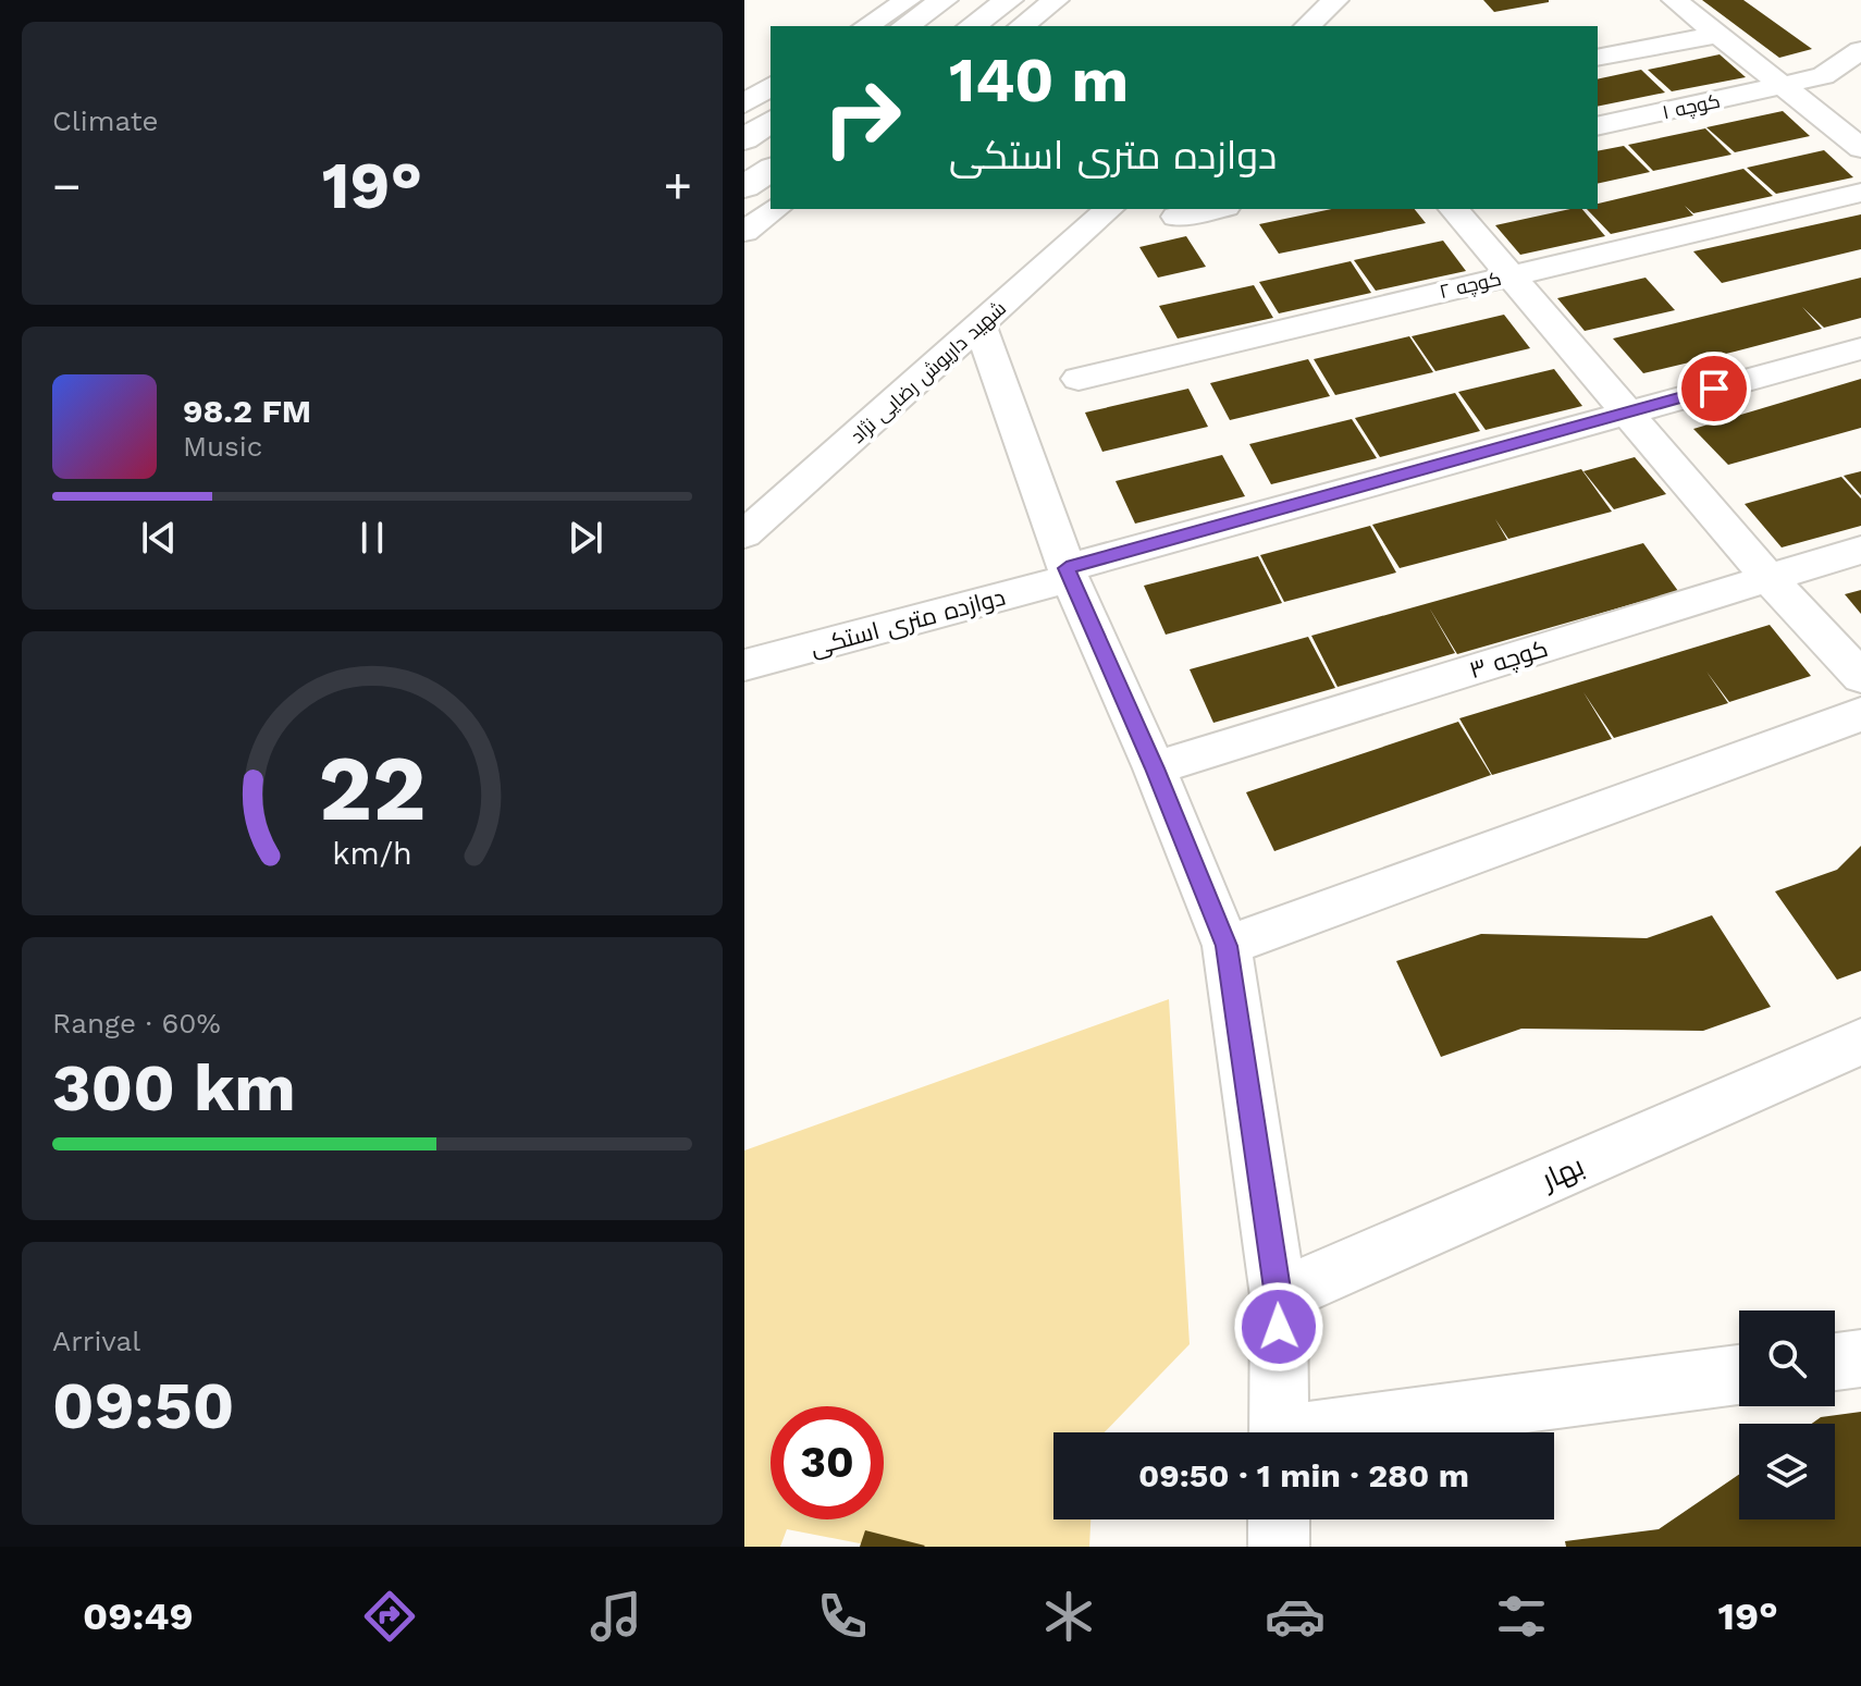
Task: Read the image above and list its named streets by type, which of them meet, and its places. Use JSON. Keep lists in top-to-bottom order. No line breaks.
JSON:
{"streets":{"street":["کوچه ۱","کوچه ۲","شهید داریوش رضایی نژاد","دوازده متری استکی","کوچه ۳","بهار"]},"page":{"tile":["Climate",["Range · 60%","300 km"],["Arrival","09:50"]],"turn":["140 m","دوازده متری استکی"],"heat":["−","19°","+"],"song":["98.2 FM","Music"],"limit":"30","trip":"09:50 · 1 min · 280 m","tabs":["09:49","19°"],"gauge":["22","km/h"]}}
